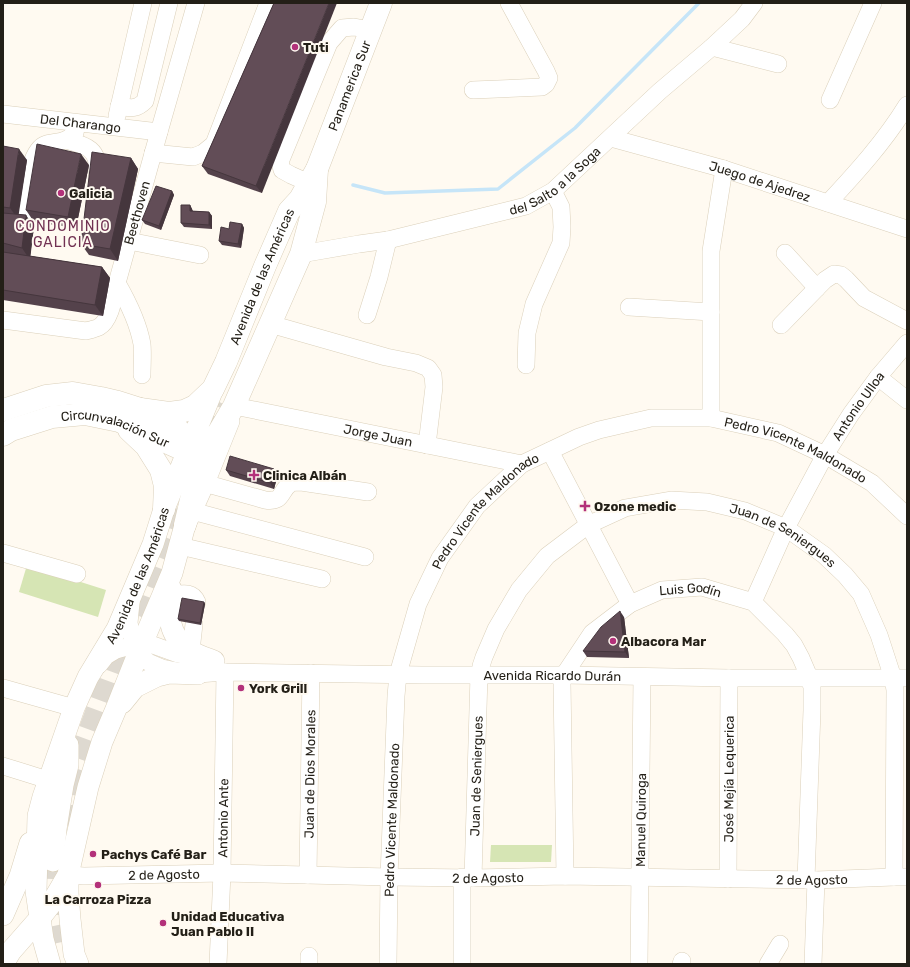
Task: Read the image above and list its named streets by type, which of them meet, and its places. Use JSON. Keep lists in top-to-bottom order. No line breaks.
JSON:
{"streets":{"highway":["Panamerica Sur","Avenida de las Américas","Circunvalación Sur"],"street":["Del Charango","del Salto a la Soga","Juego de Ajedrez","Beethoven","Antonio Ulloa","Jorge Juan","Pedro Vicente Maldonado","Juan de Seniergues","Luis Godín","Avenida Ricardo Durán","Juan de Dios Morales","José Mejía Lequerica","Antonio Ante","Manuel Quiroga","2 de Agosto"]},"crossings":[["Panamerica Sur","Avenida de las Américas"],["Del Charango","Beethoven"],["del Salto a la Soga","Juego de Ajedrez"],["del Salto a la Soga","Avenida de las Américas"],["Avenida de las Américas","Circunvalación Sur"],["Avenida de las Américas","Jorge Juan"],["Avenida de las Américas","2 de Agosto"],["Antonio Ulloa","Pedro Vicente Maldonado"],["Antonio Ulloa","Juan de Seniergues"],["Antonio Ulloa","Luis Godín"],["Circunvalación Sur","Jorge Juan"],["Jorge Juan","Pedro Vicente Maldonado"],["Pedro Vicente Maldonado","Avenida Ricardo Durán"],["Pedro Vicente Maldonado","2 de Agosto"],["Juan de Seniergues","Avenida Ricardo Durán"],["Juan de Seniergues","2 de Agosto"],["Luis Godín","Avenida Ricardo Durán"],["Luis Godín","2 de Agosto"],["Avenida Ricardo Durán","Juan de Dios Morales"],["Avenida Ricardo Durán","José Mejía Lequerica"],["Avenida Ricardo Durán","Antonio Ante"],["Avenida Ricardo Durán","Manuel Quiroga"],["Juan de Dios Morales","2 de Agosto"],["José Mejía Lequerica","2 de Agosto"],["Antonio Ante","2 de Agosto"],["Manuel Quiroga","2 de Agosto"]],"districts":["CONDOMINIO GALICIA"],"places":{"other":["Tuti","Galicia","Albacora Mar","York Grill","Pachys Café Bar","La Carroza Pizza","Unidad Educativa Juan Pablo II"],"health":["Clinica Albán","Ozone medic"]}}
